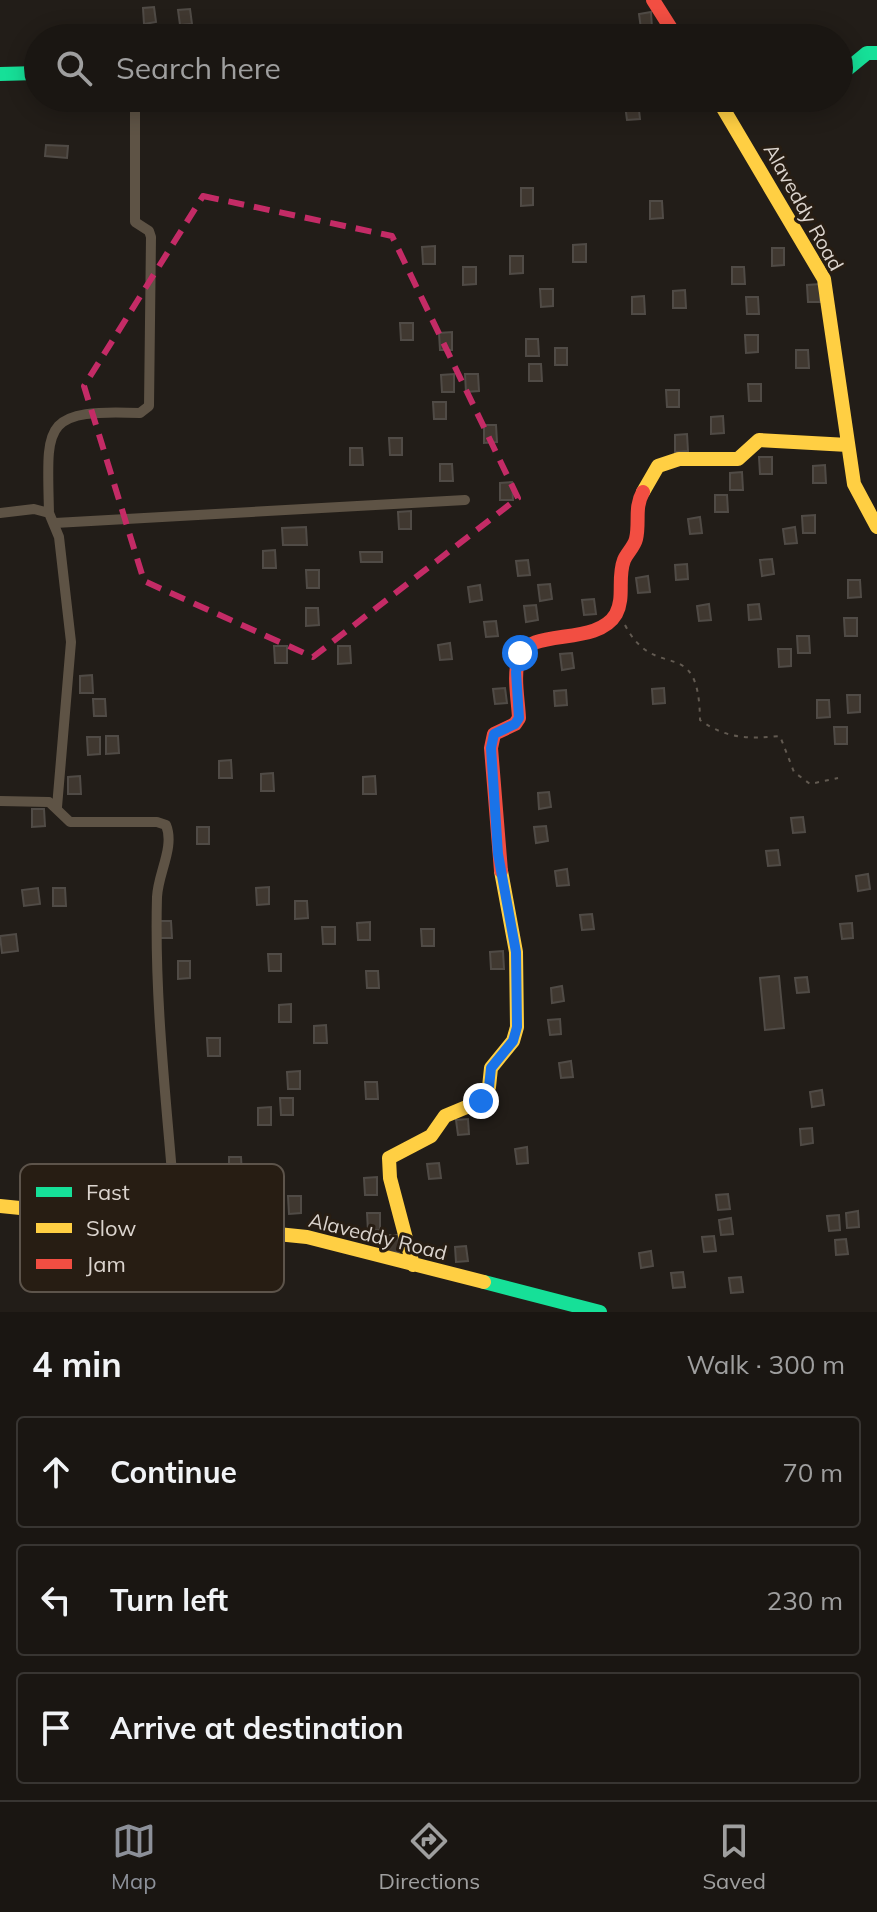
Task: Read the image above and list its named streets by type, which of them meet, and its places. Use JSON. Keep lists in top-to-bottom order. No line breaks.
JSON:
{"streets":{"street":["Alaveddy Road"]},"legend":["Fast","Slow","Jam"],"page":{"search":"Search here","heading":["4 min","Walk · 300 m"],"list":[["Continue","70 m"],["Turn left","230 m"],"Arrive at destination"],"nav":["Map","Directions","Saved"]}}
